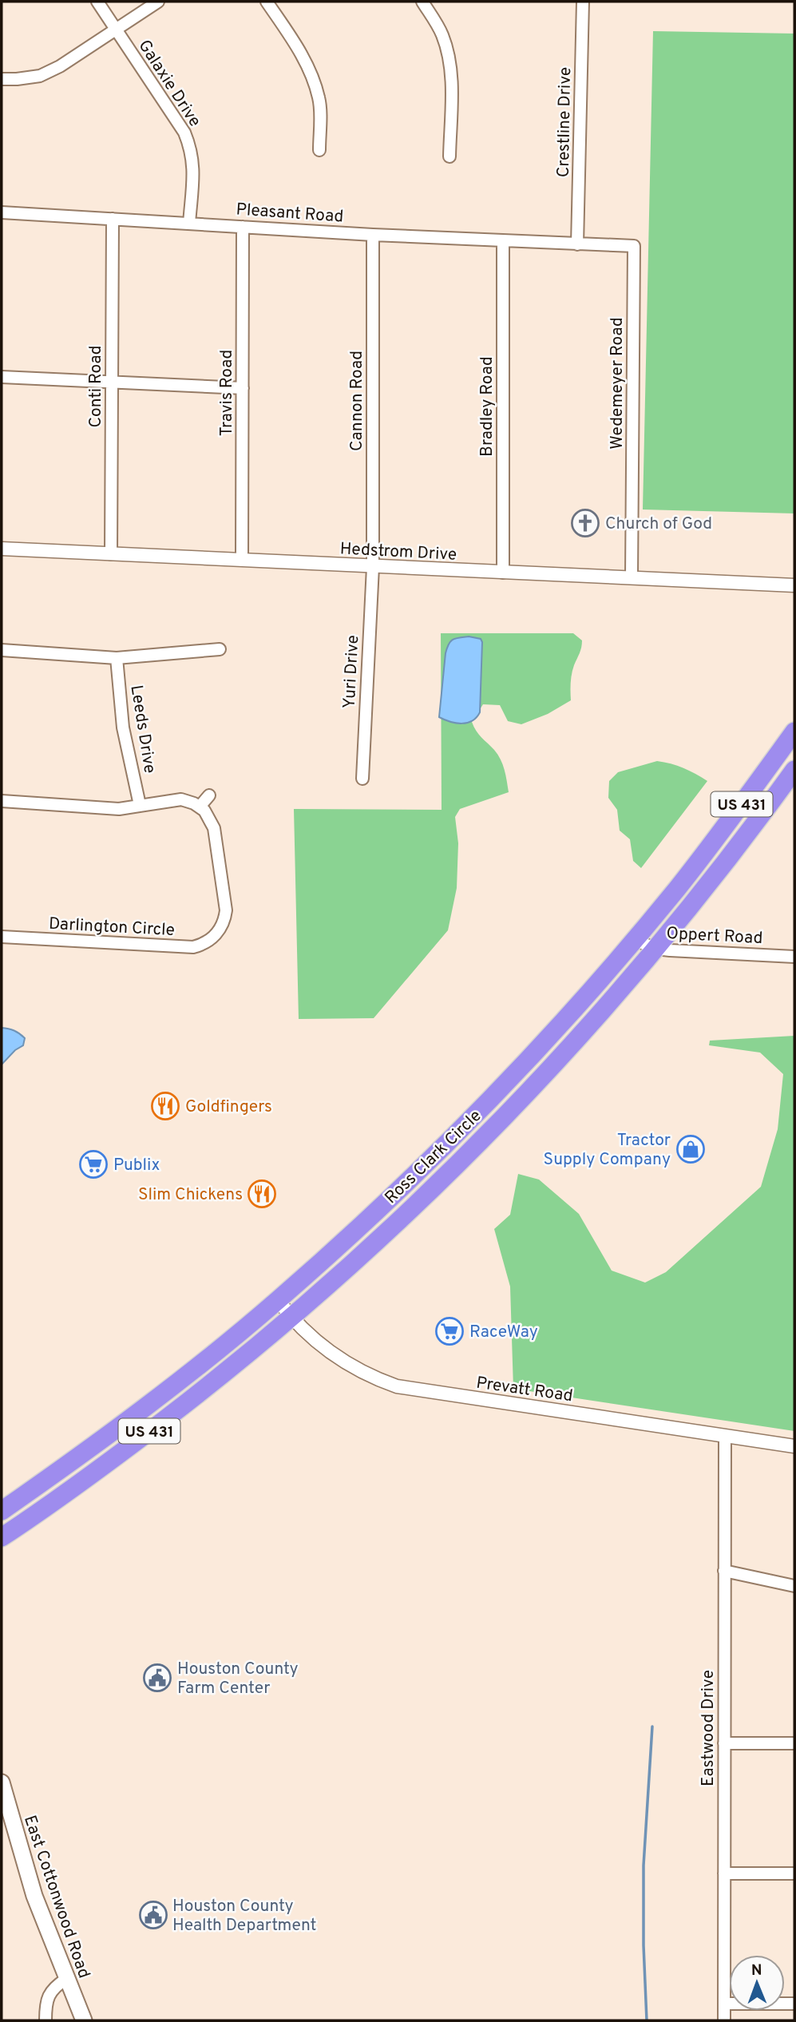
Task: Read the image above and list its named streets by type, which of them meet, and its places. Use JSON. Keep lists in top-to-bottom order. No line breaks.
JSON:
{"streets":{"highway":["US 431","Ross Clark Circle"],"main road":["East Cottonwood Road"],"street":["Galaxie Drive","Crestline Drive","Pleasant Road","Wedemeyer Road","Conti Road","Travis Road","Cannon Road","Bradley Road","Hedstrom Drive","Yuri Drive","Leeds Drive","Darlington Circle","Oppert Road","Prevatt Road","Eastwood Drive"]},"crossings":[["Galaxie Drive","Pleasant Road"],["Crestline Drive","Pleasant Road"],["Crestline Drive","Wedemeyer Road"],["Pleasant Road","Wedemeyer Road"],["Pleasant Road","Conti Road"],["Pleasant Road","Travis Road"],["Pleasant Road","Cannon Road"],["Pleasant Road","Bradley Road"],["Wedemeyer Road","Hedstrom Drive"],["Conti Road","Hedstrom Drive"],["Travis Road","Hedstrom Drive"],["Cannon Road","Hedstrom Drive"],["Cannon Road","Yuri Drive"],["Bradley Road","Hedstrom Drive"],["Hedstrom Drive","Yuri Drive"],["Oppert Road","Ross Clark Circle"],["Ross Clark Circle","Prevatt Road"],["Prevatt Road","Eastwood Drive"]],"places":{"church":["Church of God"],"restaurant":["Goldfingers","Slim Chickens"],"shop":["Tractor Supply Company"],"supermarket":["Publix","RaceWay"],"public building":["Houston County Farm Center","Houston County Health Department"]},"north":"top"}
